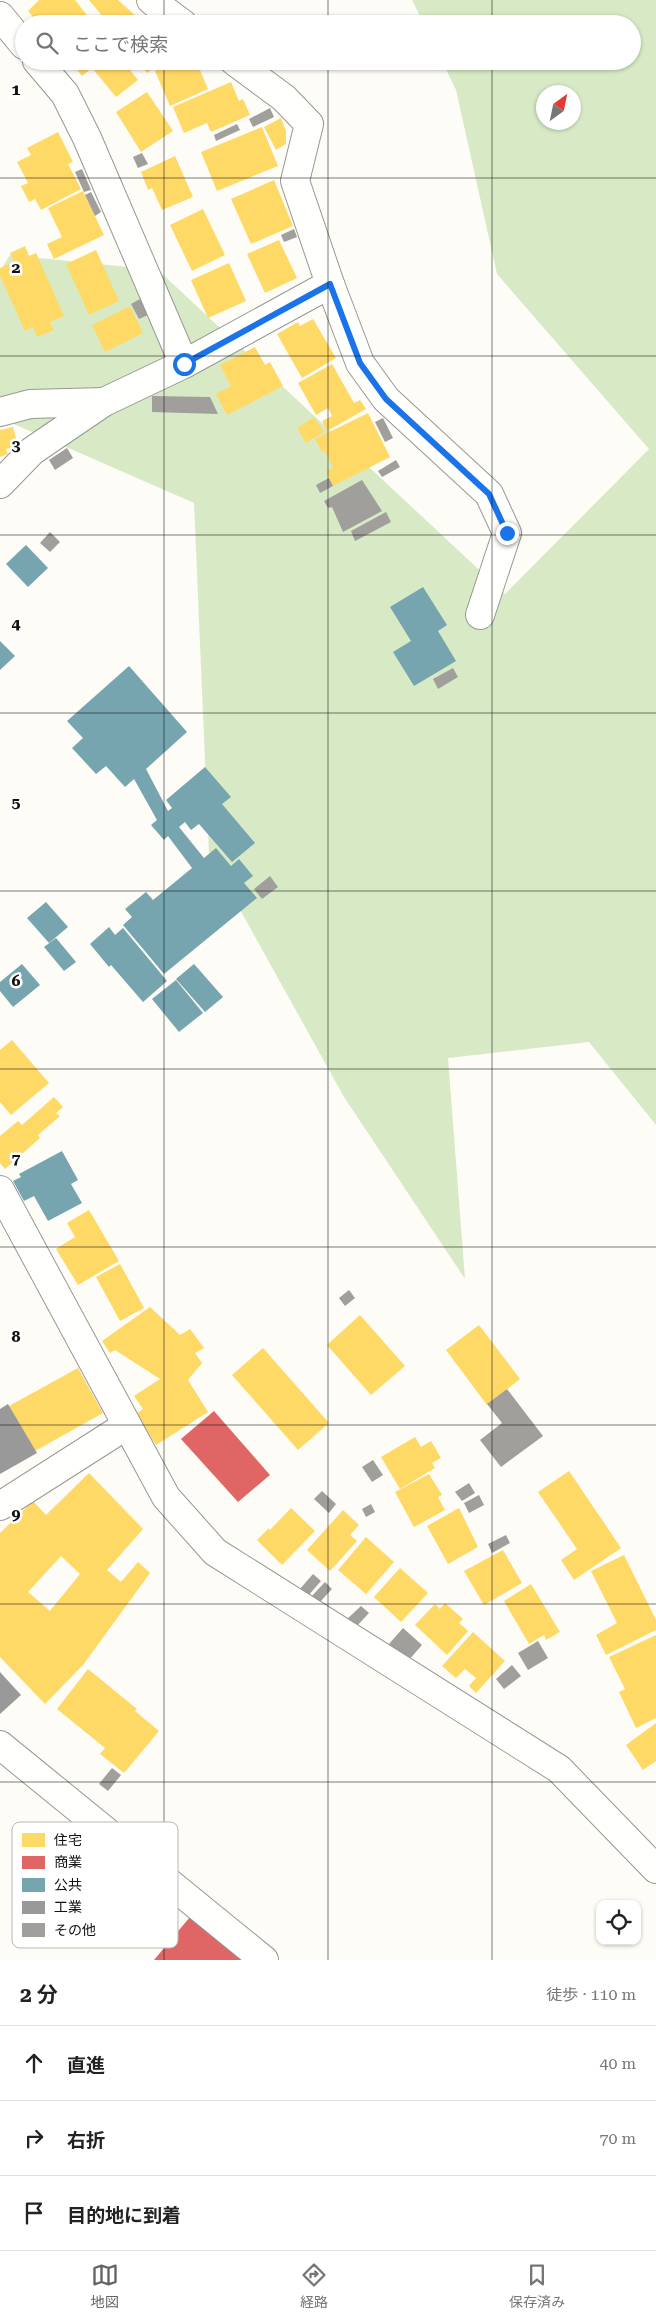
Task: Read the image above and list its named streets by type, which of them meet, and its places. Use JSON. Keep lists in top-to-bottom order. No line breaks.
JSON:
{"legend":["住宅","商業","公共","工業","その他"],"north":"top right","page":{"search":"ここで検索","heading":["2 分","徒歩 · 110 m"],"list":[["直進","40 m"],["右折","70 m"],"目的地に到着"],"nav":["地図","経路","保存済み"]},"grid":{"rows":["1","2","3","4","5","6","7","8","9"]}}
